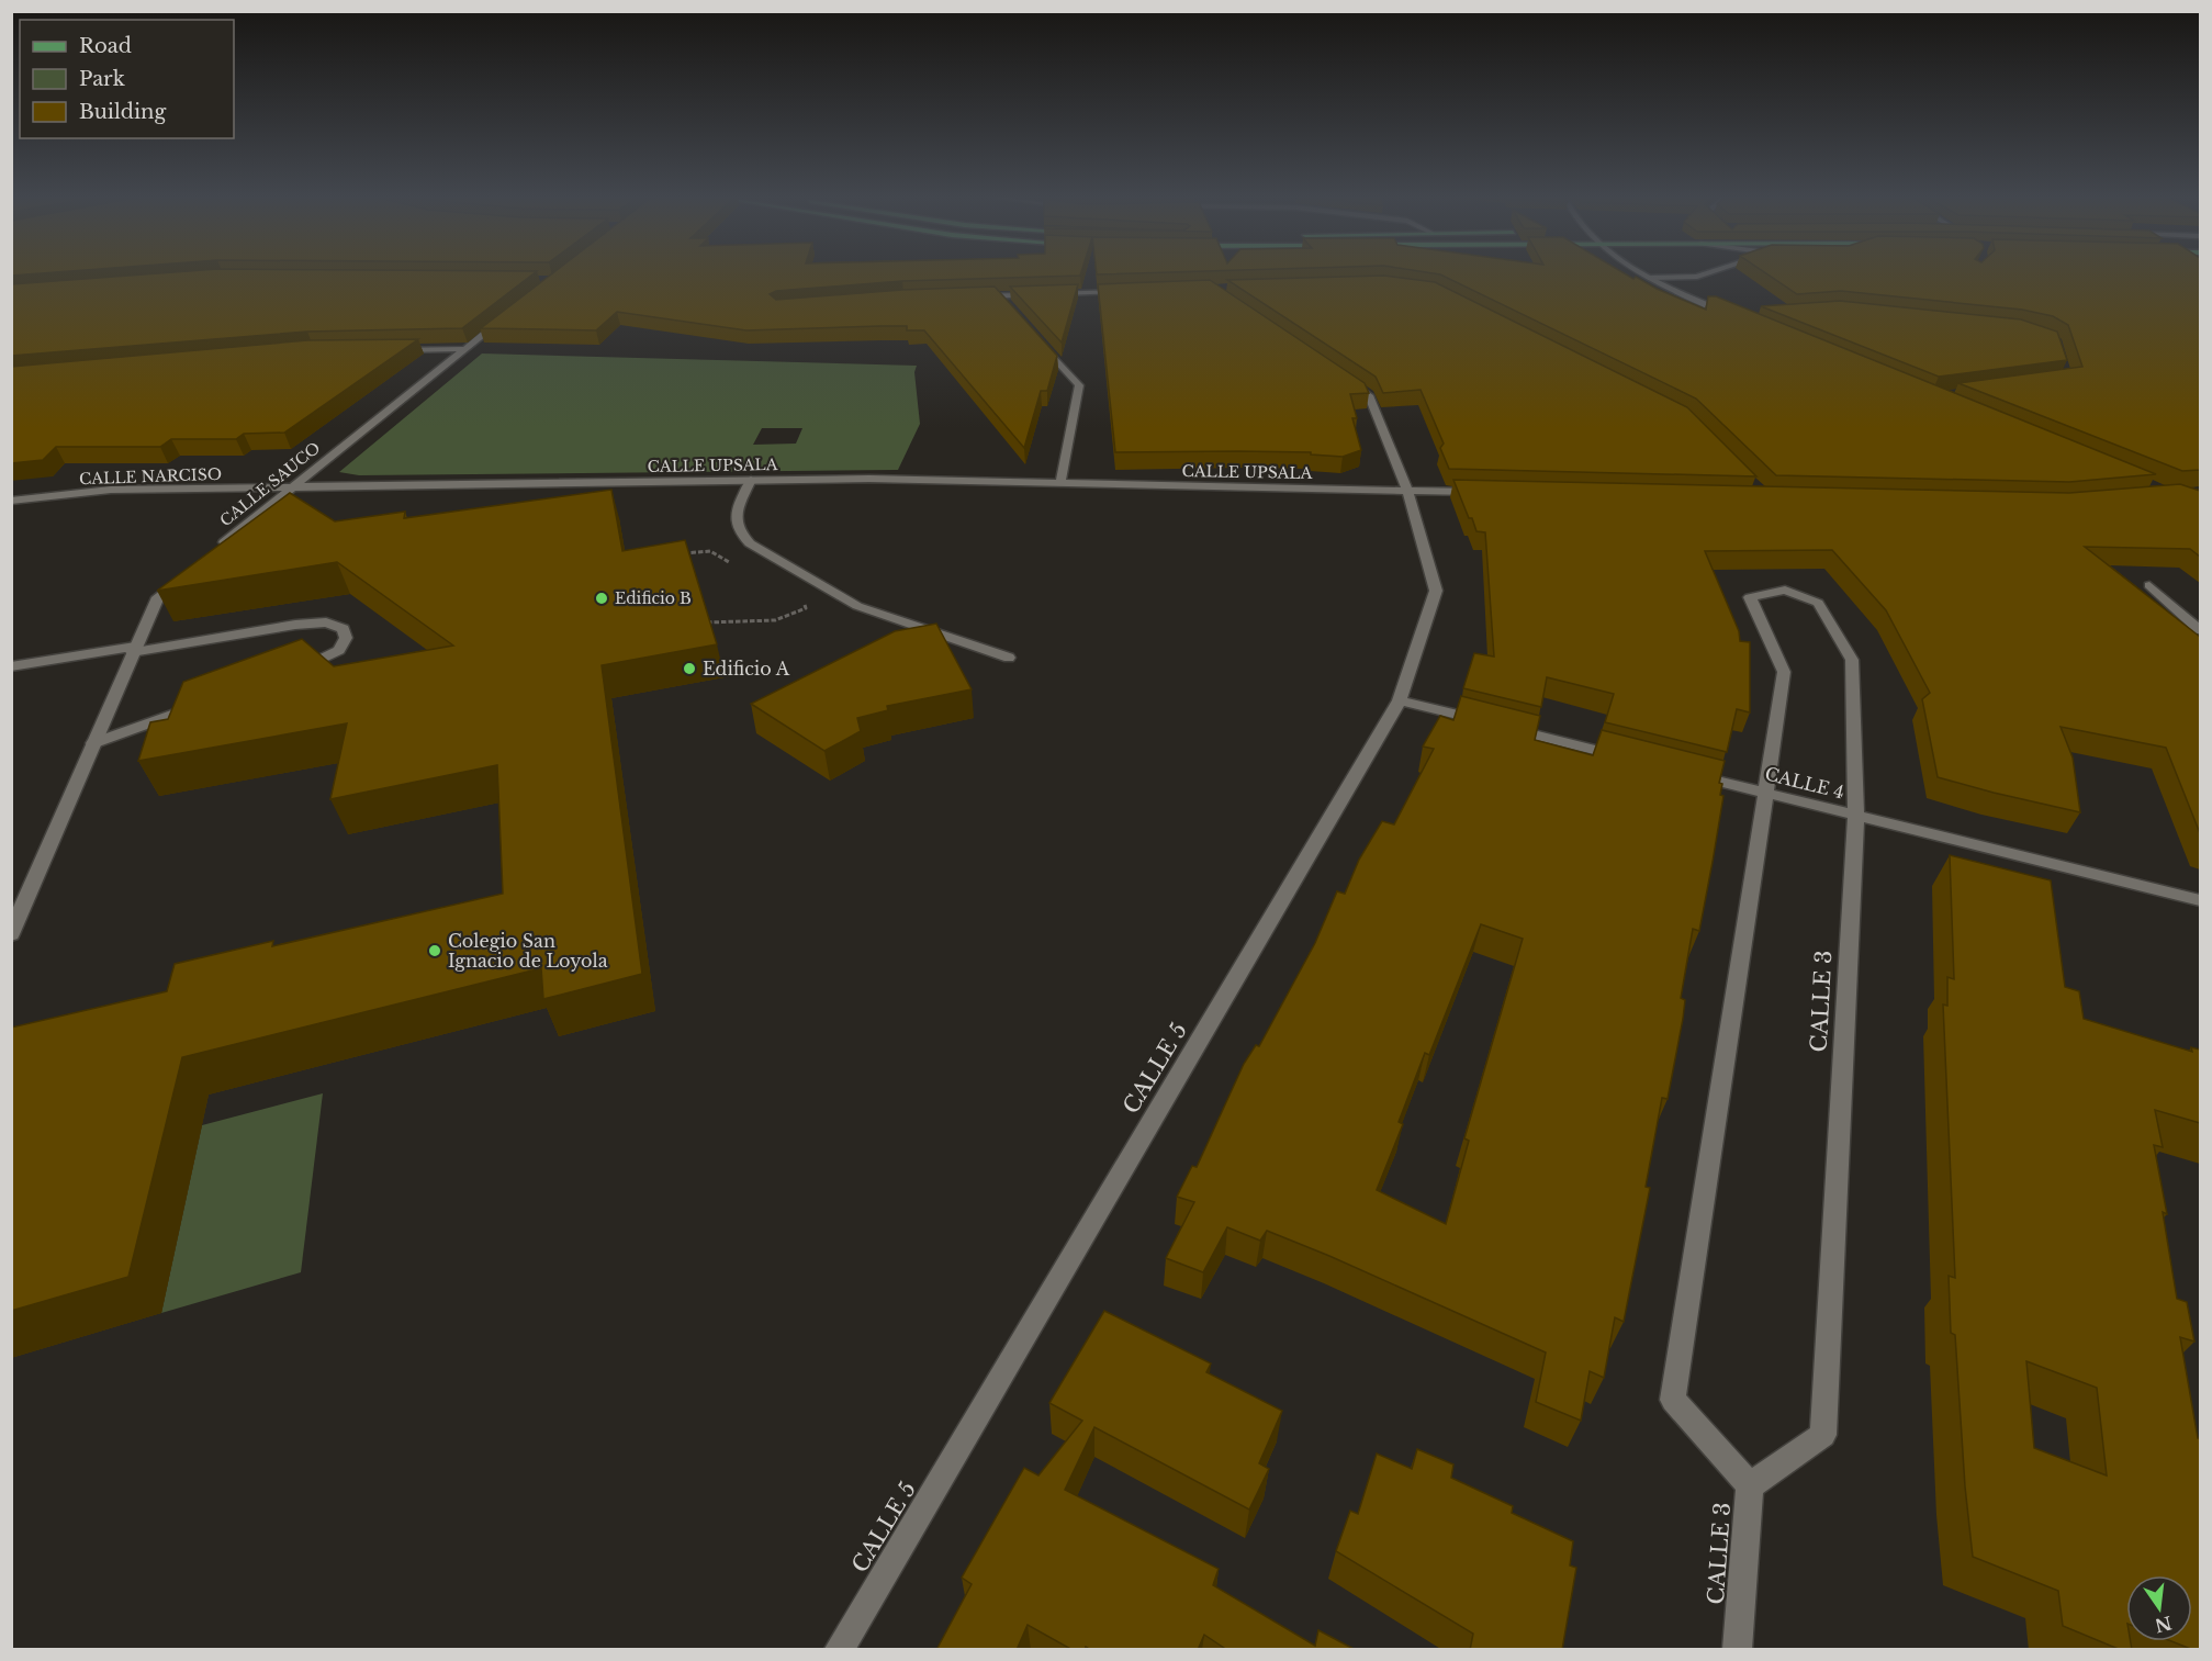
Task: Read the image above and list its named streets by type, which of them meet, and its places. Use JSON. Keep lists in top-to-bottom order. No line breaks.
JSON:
{"streets":{"street":["CALLE UPSALA","CALLE NARCISO","CALLE SAUCO","CALLE 4","CALLE 3","CALLE 5"]},"crossings":[["CALLE UPSALA","CALLE NARCISO"],["CALLE UPSALA","CALLE SAUCO"],["CALLE UPSALA","CALLE 5"],["CALLE NARCISO","CALLE SAUCO"],["CALLE 4","CALLE 3"]],"places":["Edificio B","Edificio A","Colegio San Ignacio de Loyola"],"legend":["Road","Park","Building"],"north":"bottom"}
